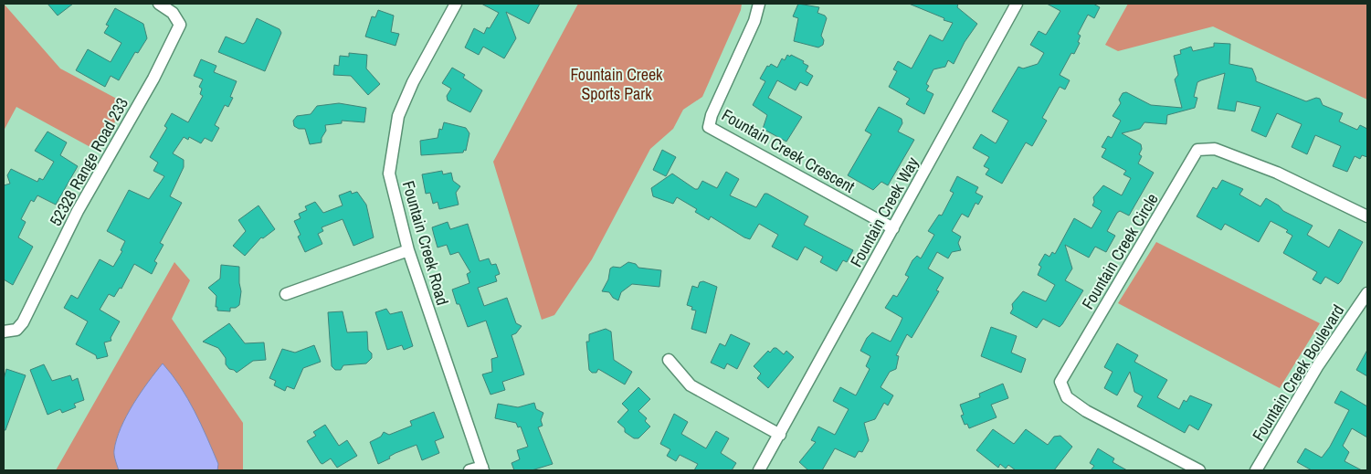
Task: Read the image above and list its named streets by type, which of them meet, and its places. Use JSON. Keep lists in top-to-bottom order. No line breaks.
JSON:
{"streets":{"street":["Fountain Creek Crescent","52328 Range Road 233","Fountain Creek Way","Fountain Creek Road","Fountain Creek Circle","Fountain Creek Boulevard"]},"crossings":[["Fountain Creek Crescent","Fountain Creek Way"]],"parks":["Fountain Creek Sports Park"]}
